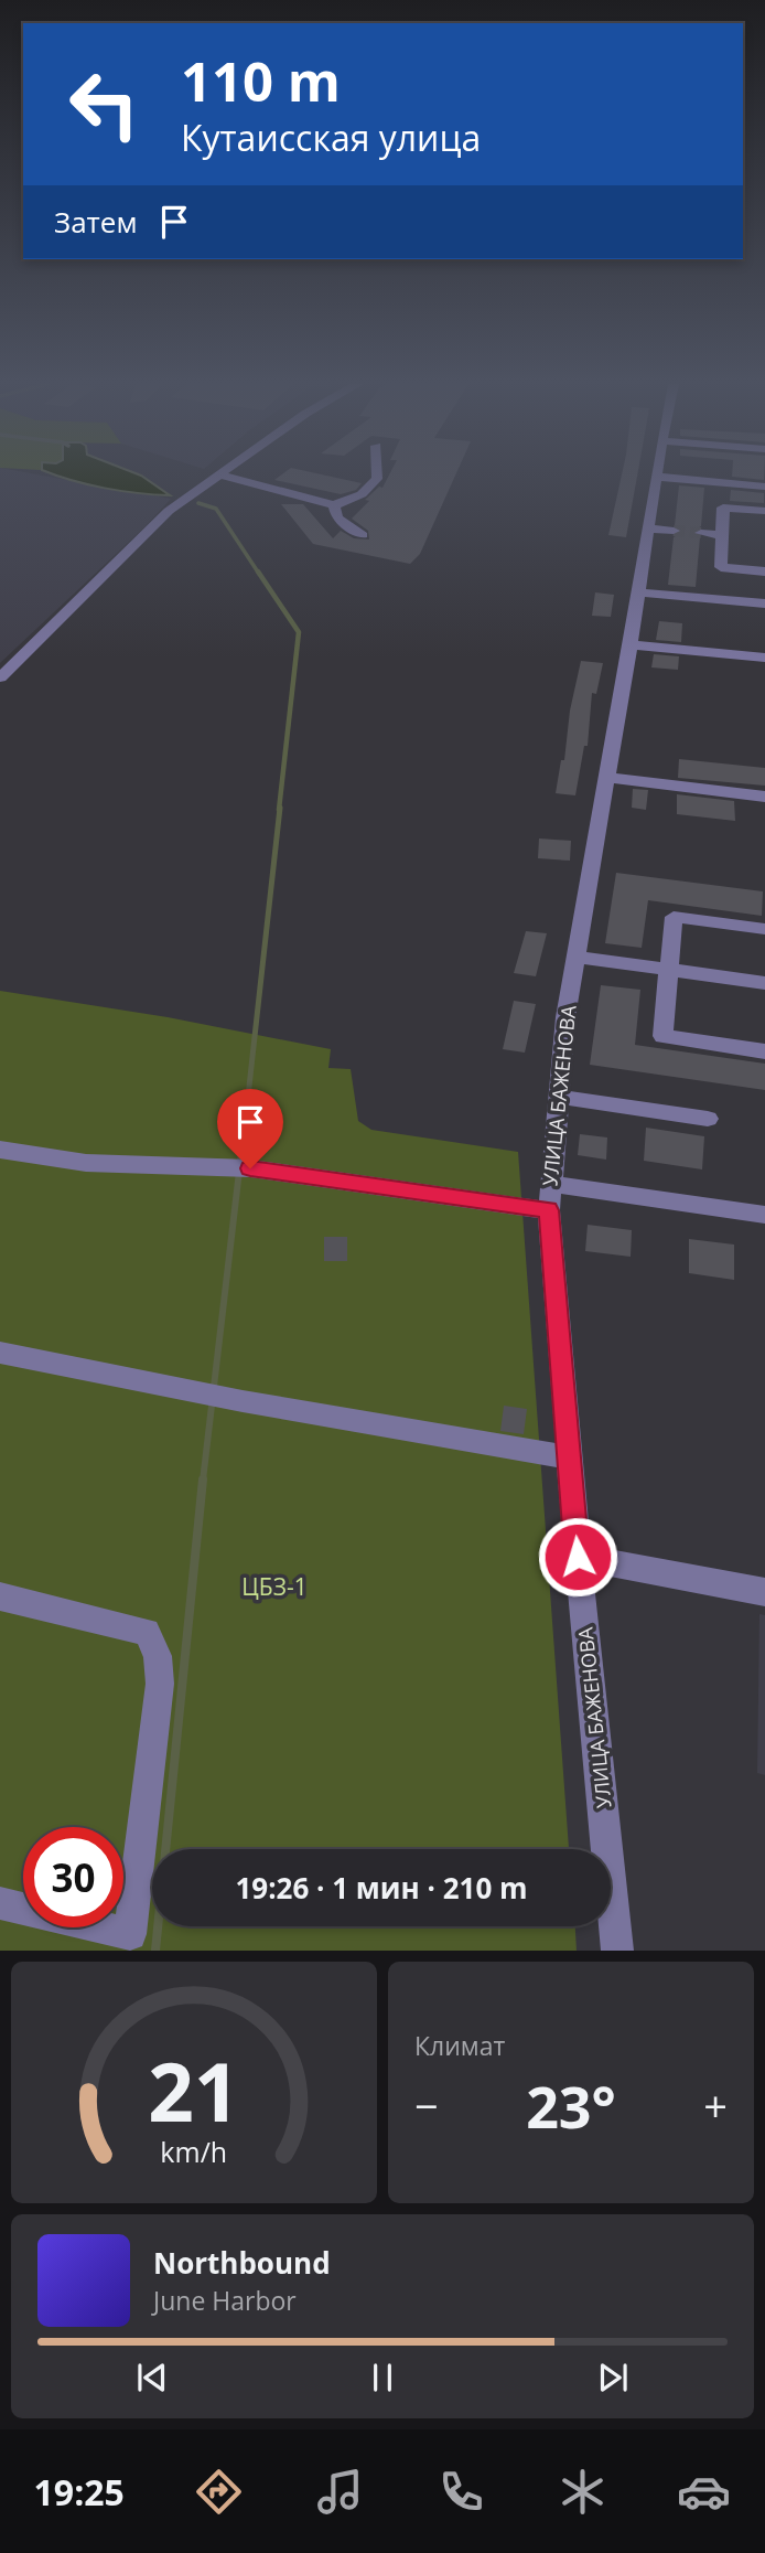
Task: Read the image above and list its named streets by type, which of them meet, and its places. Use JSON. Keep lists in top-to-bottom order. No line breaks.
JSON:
{"streets":{"street":["УЛИЦА БАЖЕНОВА"]},"parks":["ЦБЗ-1"],"page":{"turn":["110 m","Кутаисская улица"],"then":"Затем","limit":"30","trip":"19:26 · 1 мин · 210 m","tile":"Климат","heat":["−","23°","+"],"song":["Northbound","June Harbor"],"tabs":"19:25","gauge":["21","km/h"]}}
